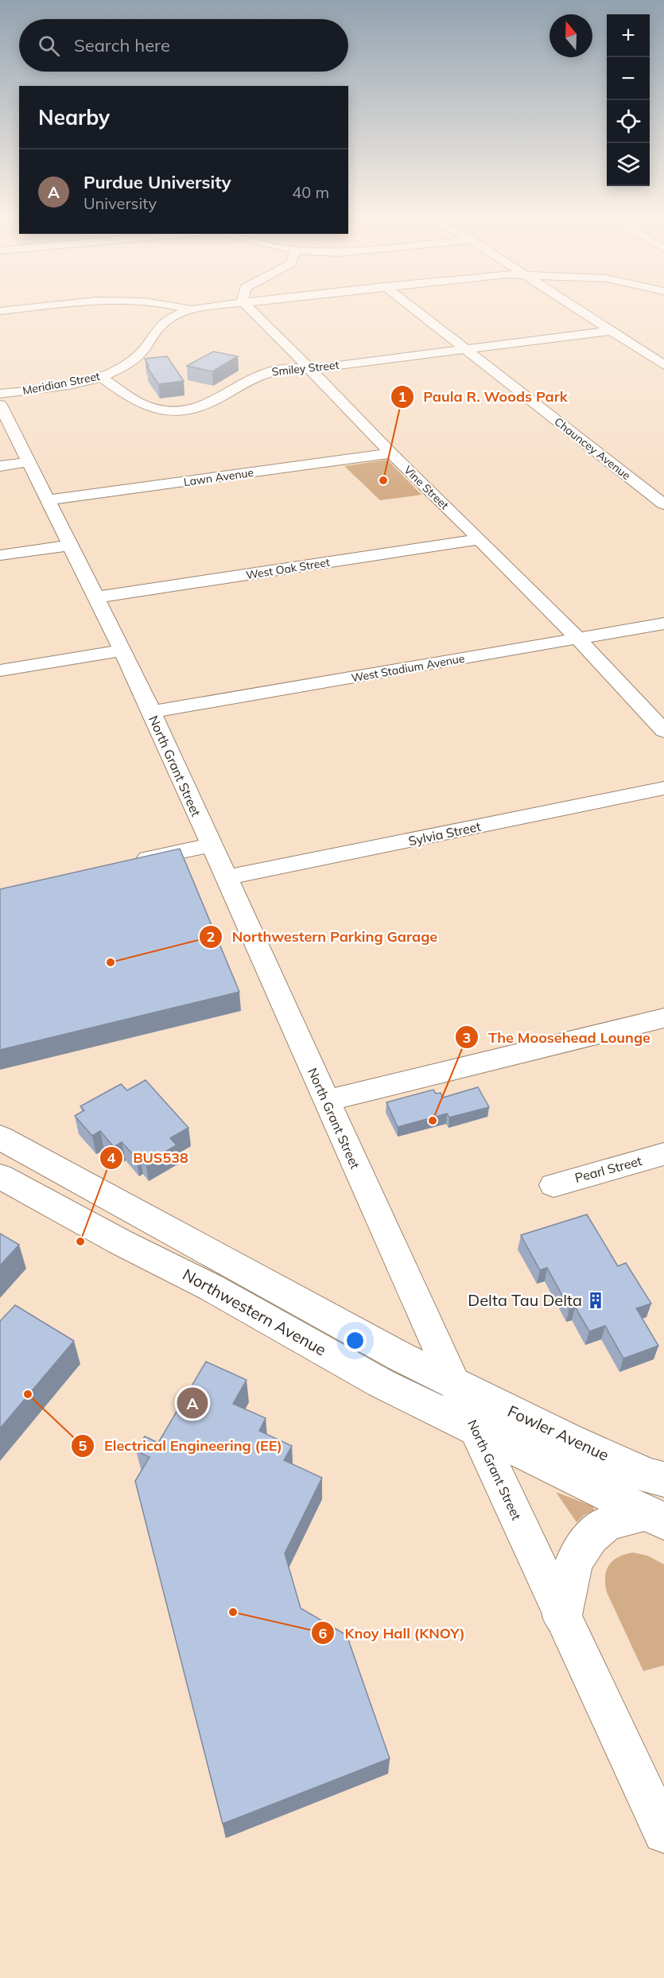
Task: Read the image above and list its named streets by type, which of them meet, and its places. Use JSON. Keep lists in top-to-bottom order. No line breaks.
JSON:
{"streets":{"main road":["Northwestern Avenue","Fowler Avenue"],"street":["Smiley Street","Meridian Street","Chauncey Avenue","Lawn Avenue","Vine Street","West Oak Street","West Stadium Avenue","North Grant Street","Sylvia Street","Pearl Street"]},"crossings":[["Smiley Street","Meridian Street"],["Smiley Street","Chauncey Avenue"],["Smiley Street","Vine Street"],["Lawn Avenue","Vine Street"],["Lawn Avenue","North Grant Street"],["Vine Street","West Oak Street"],["Vine Street","West Stadium Avenue"],["West Oak Street","North Grant Street"],["West Stadium Avenue","North Grant Street"],["North Grant Street","Sylvia Street"],["North Grant Street","Northwestern Avenue"],["North Grant Street","Fowler Avenue"]],"places":{"other":["Paula R. Woods Park","Northwestern Parking Garage","The Moosehead Lounge","BUS538","Electrical Engineering (EE)","Knoy Hall (KNOY)"],"building":["Delta Tau Delta"]},"north":"top","page":{"map_buttons":["+","−"],"search":"Search here","heading":"Nearby","list":[{"mark":"A","name":"Purdue University","note":"University","value":"40 m"}],"pins":"A"}}
